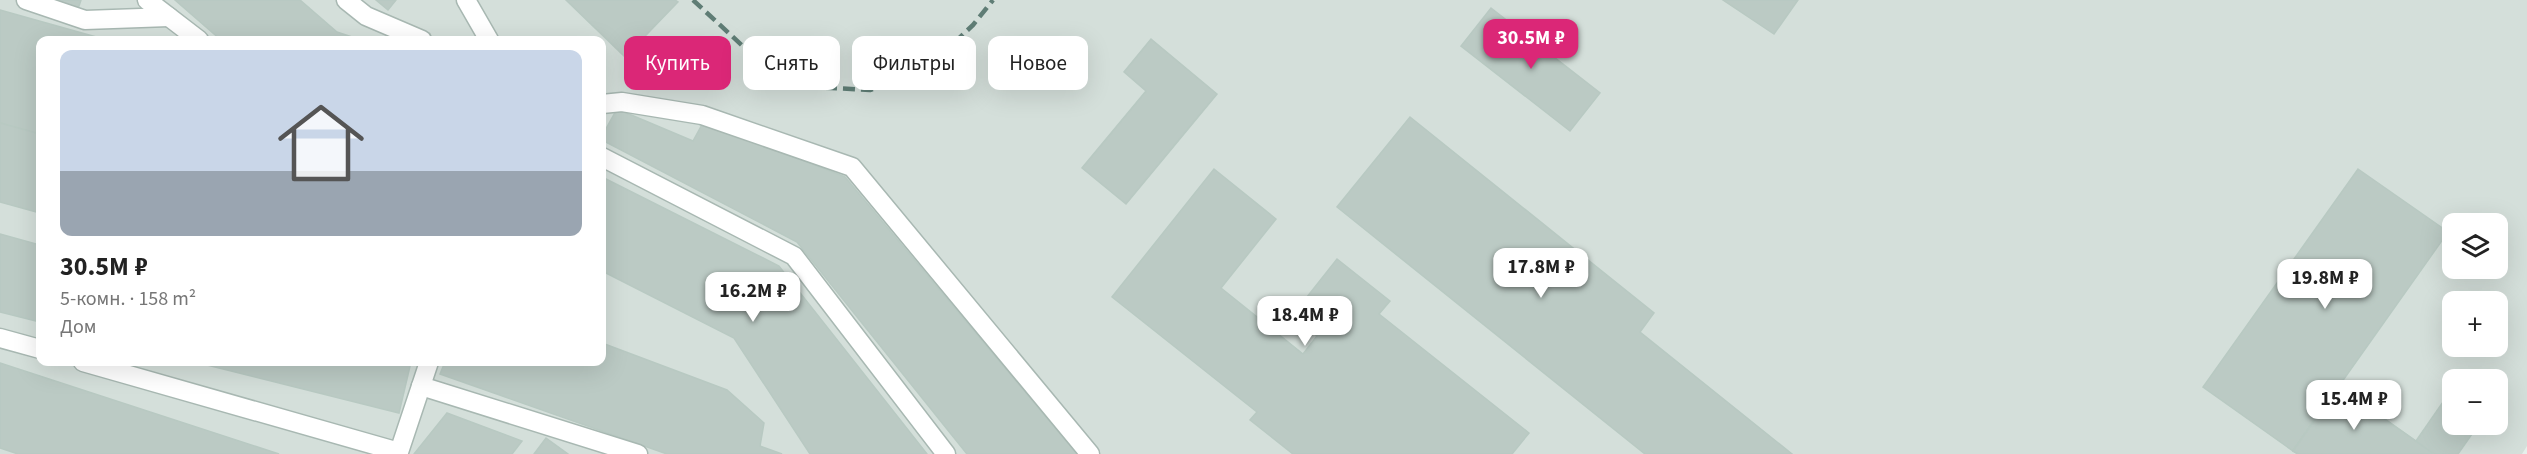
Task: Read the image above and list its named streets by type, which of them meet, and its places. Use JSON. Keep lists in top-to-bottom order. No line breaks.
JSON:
{"page":{"price":["30.5M ₽","17.8M ₽","19.8M ₽","16.2M ₽","18.4M ₽","15.4M ₽"],"chip":["Купить","Снять","Фильтры","Новое"],"list":[{"name":"30.5M ₽","note":"5-комн. · 158 m² · Дом"}],"map_buttons":["+","−"]}}
